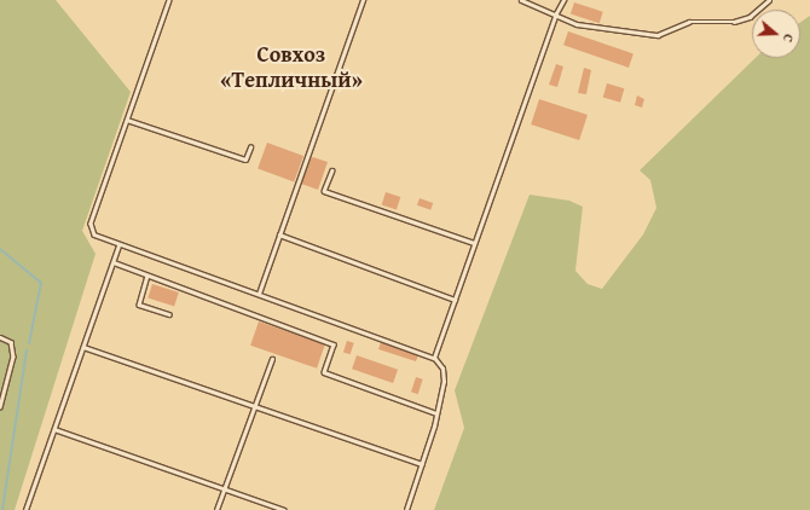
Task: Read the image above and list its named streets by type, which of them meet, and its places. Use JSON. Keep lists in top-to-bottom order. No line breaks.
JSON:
{"districts":["Совхоз «Тепличный»"],"north":"right"}
